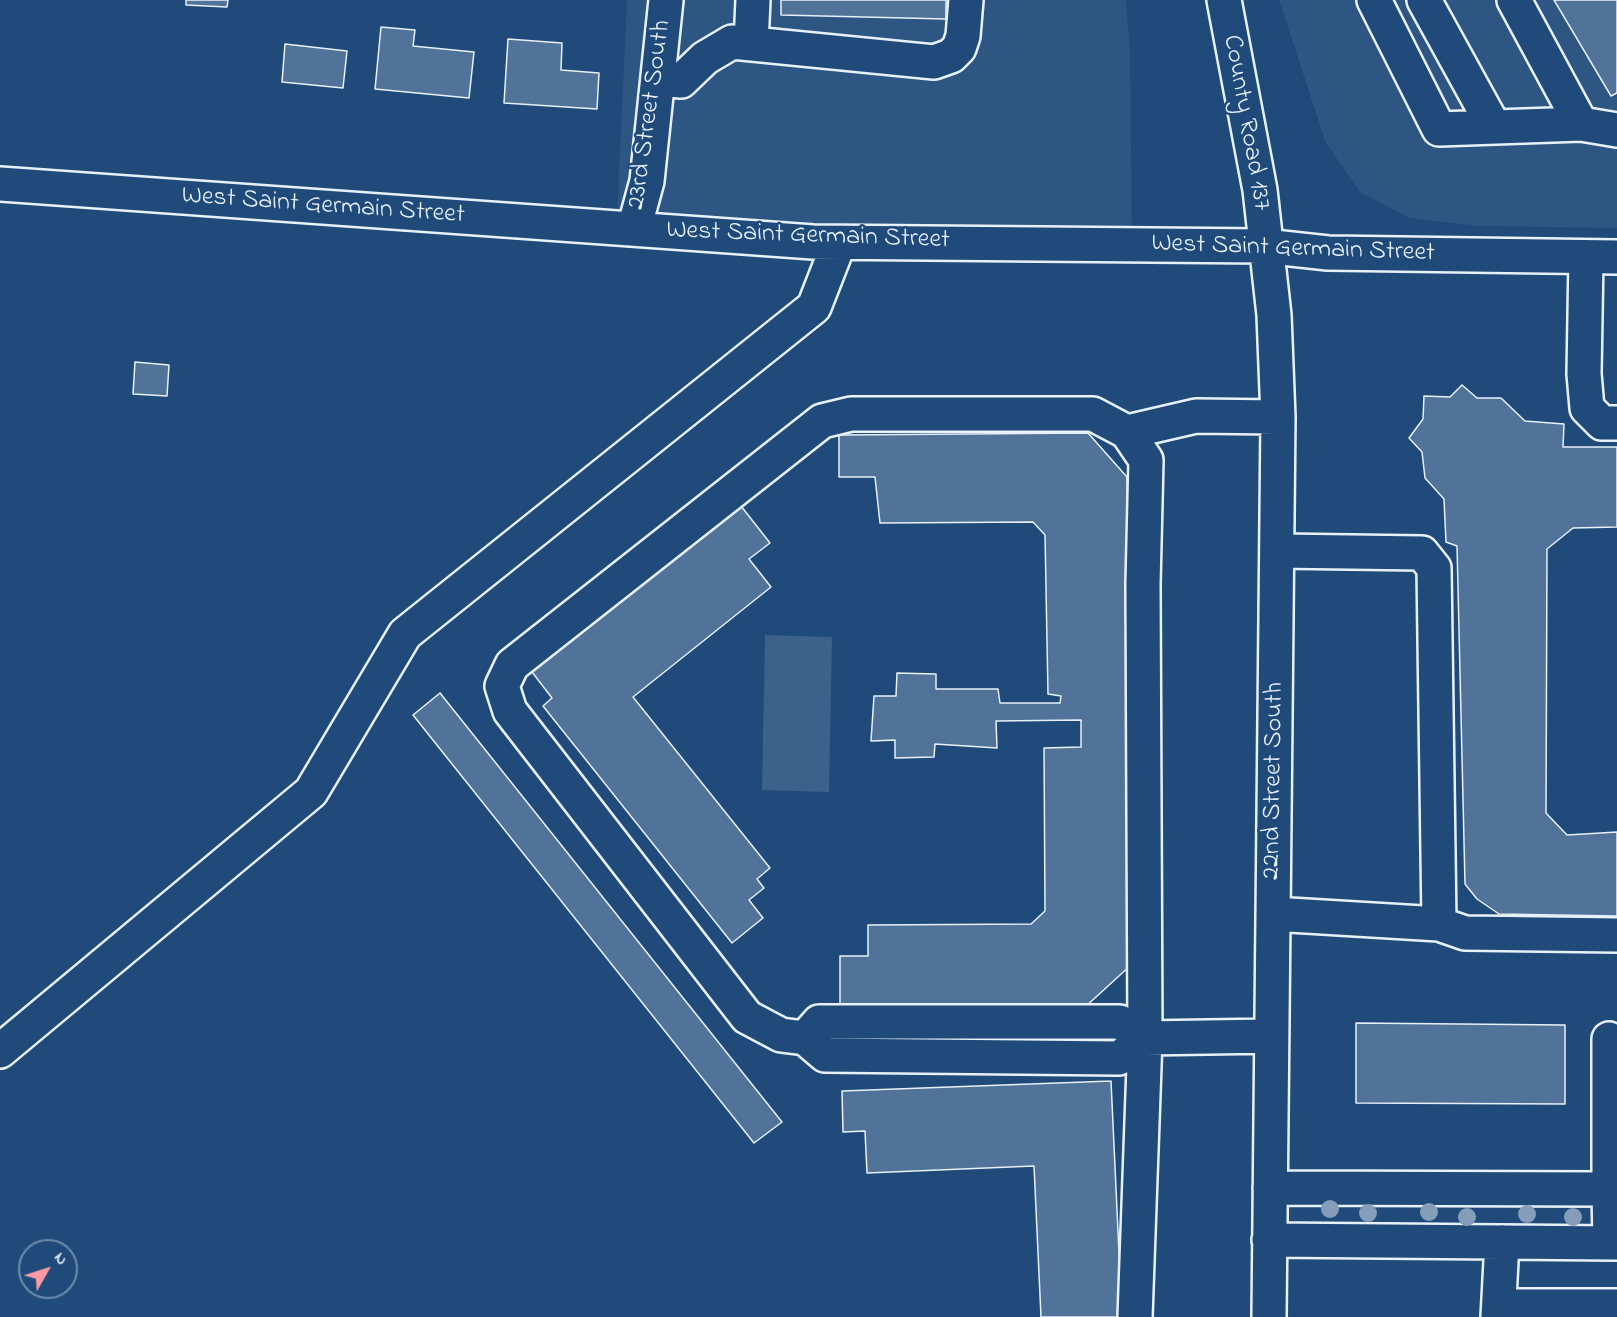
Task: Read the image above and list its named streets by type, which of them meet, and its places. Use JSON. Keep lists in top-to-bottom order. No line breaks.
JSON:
{"streets":{"street":["23rd Street South","County Road 137","West Saint Germain Street","22nd Street South"]},"crossings":[["23rd Street South","West Saint Germain Street"],["County Road 137","West Saint Germain Street"],["County Road 137","22nd Street South"],["West Saint Germain Street","22nd Street South"]],"north":"top right"}
